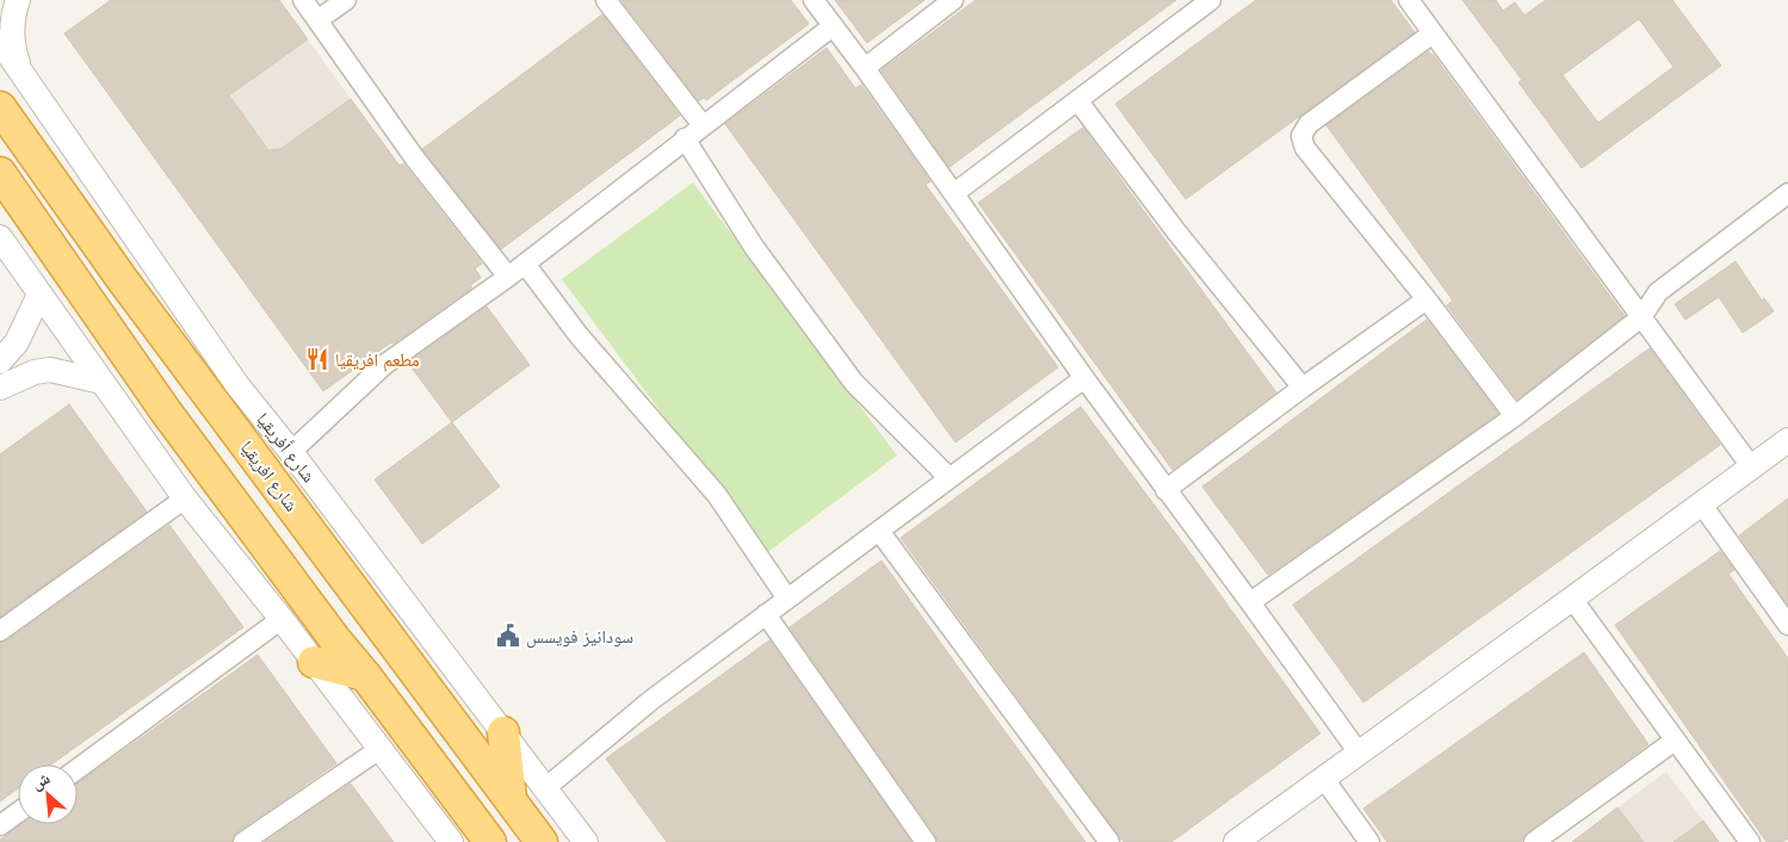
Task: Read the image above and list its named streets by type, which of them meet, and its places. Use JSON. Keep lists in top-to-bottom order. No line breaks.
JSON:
{"streets":{"highway":["شارع افريقيا"],"street":["شارع أفريقيا"]},"places":{"restaurant":["مطعم افريقيا"],"public building":["سودانيز فويسس"]},"north":"top left"}
